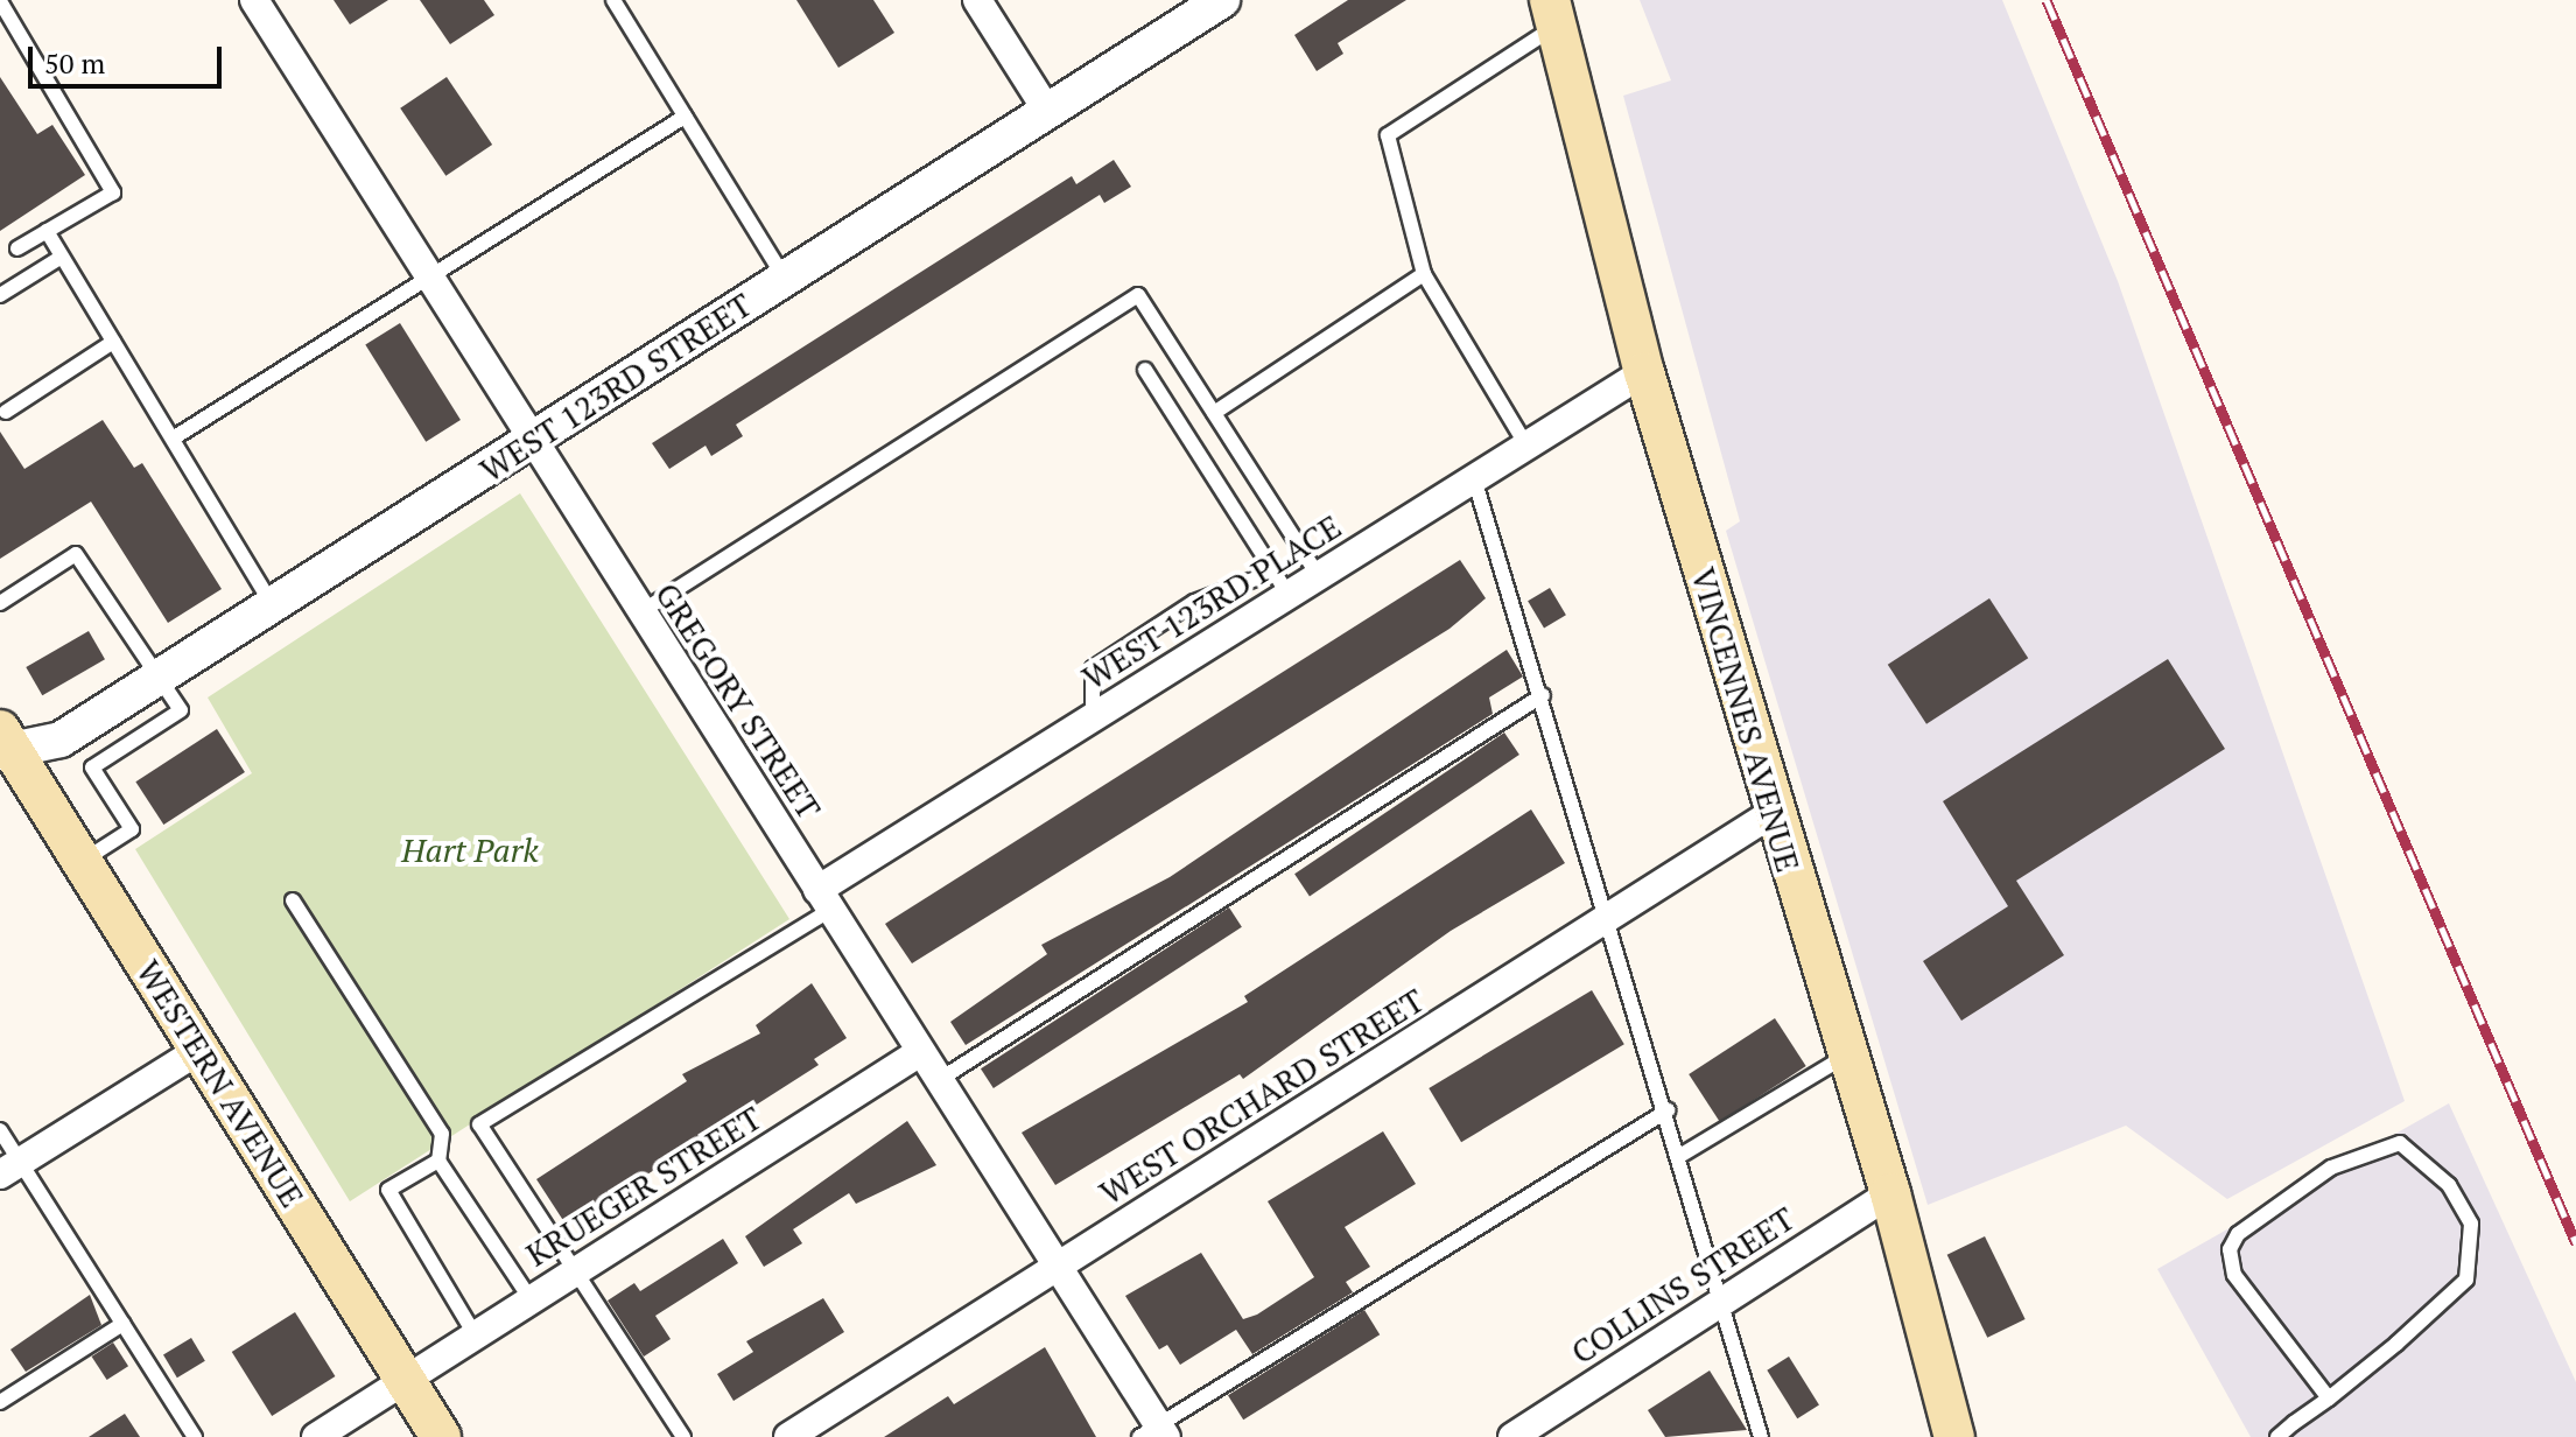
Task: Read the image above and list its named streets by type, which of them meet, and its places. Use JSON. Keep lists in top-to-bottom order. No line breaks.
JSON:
{"streets":{"main road":["VINCENNES AVENUE","WESTERN AVENUE"],"street":["WEST 123RD STREET","WEST 123RD PLACE","GREGORY STREET","WEST ORCHARD STREET","KRUEGER STREET","COLLINS STREET"]},"crossings":[["WEST 123RD STREET","GREGORY STREET"],["WEST 123RD STREET","WESTERN AVENUE"],["WEST 123RD PLACE","GREGORY STREET"],["WEST 123RD PLACE","VINCENNES AVENUE"],["GREGORY STREET","WEST ORCHARD STREET"],["GREGORY STREET","KRUEGER STREET"],["VINCENNES AVENUE","WEST ORCHARD STREET"],["VINCENNES AVENUE","COLLINS STREET"],["WESTERN AVENUE","KRUEGER STREET"]],"parks":["Hart Park"],"scale_bar":"50 m"}
